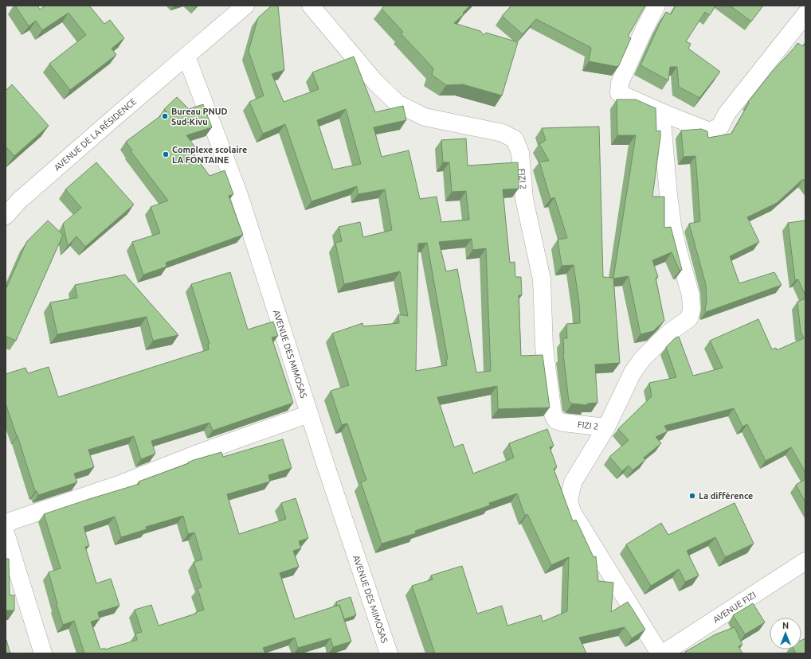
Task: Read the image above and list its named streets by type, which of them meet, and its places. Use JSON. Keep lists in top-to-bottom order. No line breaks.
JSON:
{"streets":{"street":["AVENUE DE LA RÉSIDENCE","FIZI 2","AVENUE DES MIMOSAS","AVENUE FIZI"]},"crossings":[["AVENUE DE LA RÉSIDENCE","AVENUE DES MIMOSAS"]],"places":["Bureau PNUD Sud-Kivu","Complexe scolaire LA FONTAINE","La différence"],"north":"top"}
